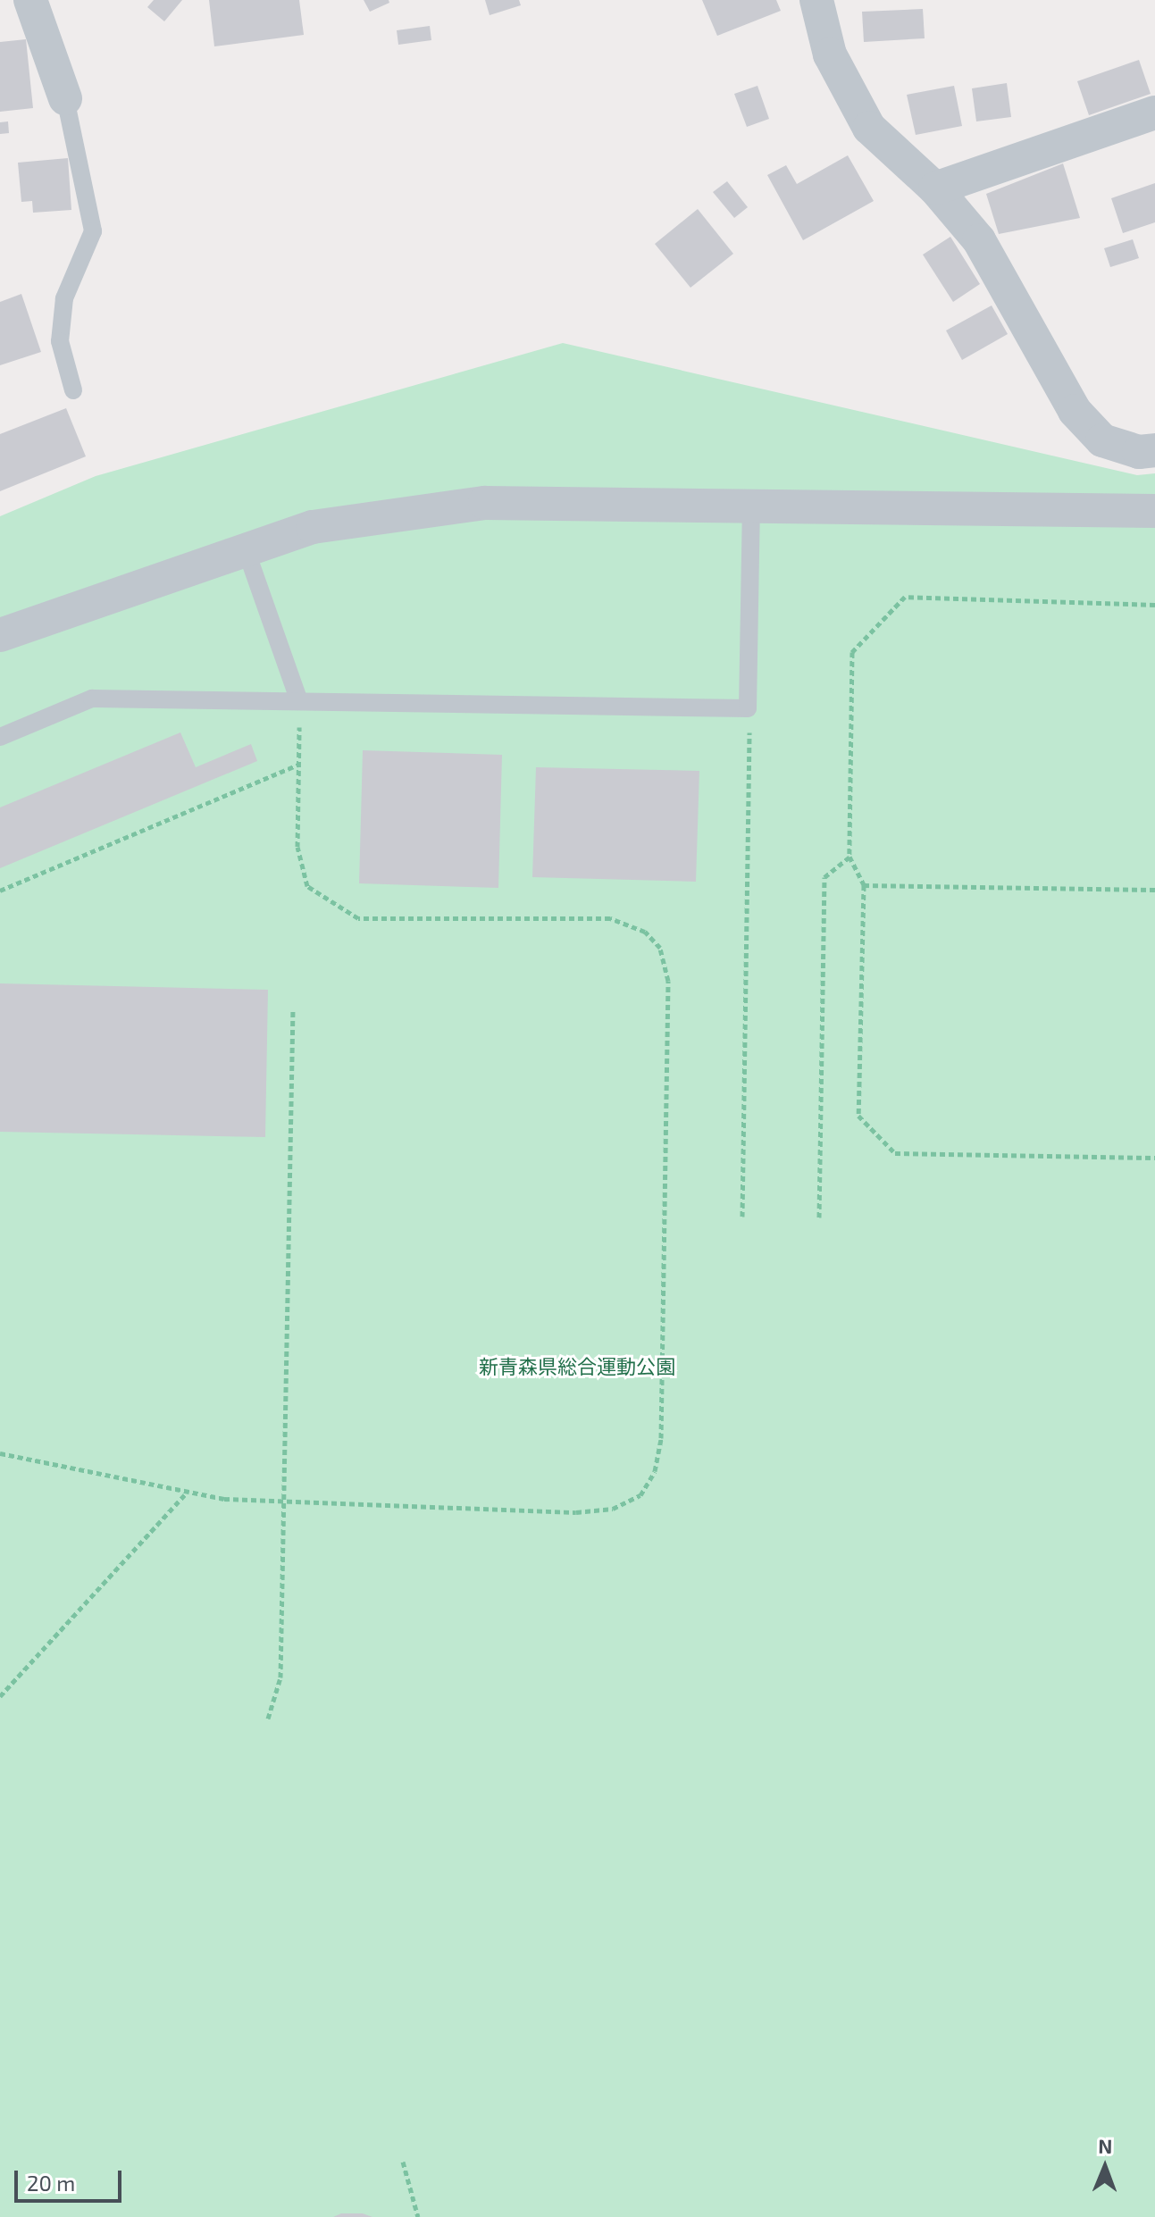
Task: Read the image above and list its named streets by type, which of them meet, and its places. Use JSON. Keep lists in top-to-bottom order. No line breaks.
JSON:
{"parks":["新青森県総合運動公園"],"scale_bar":"20 m","north":"top"}
